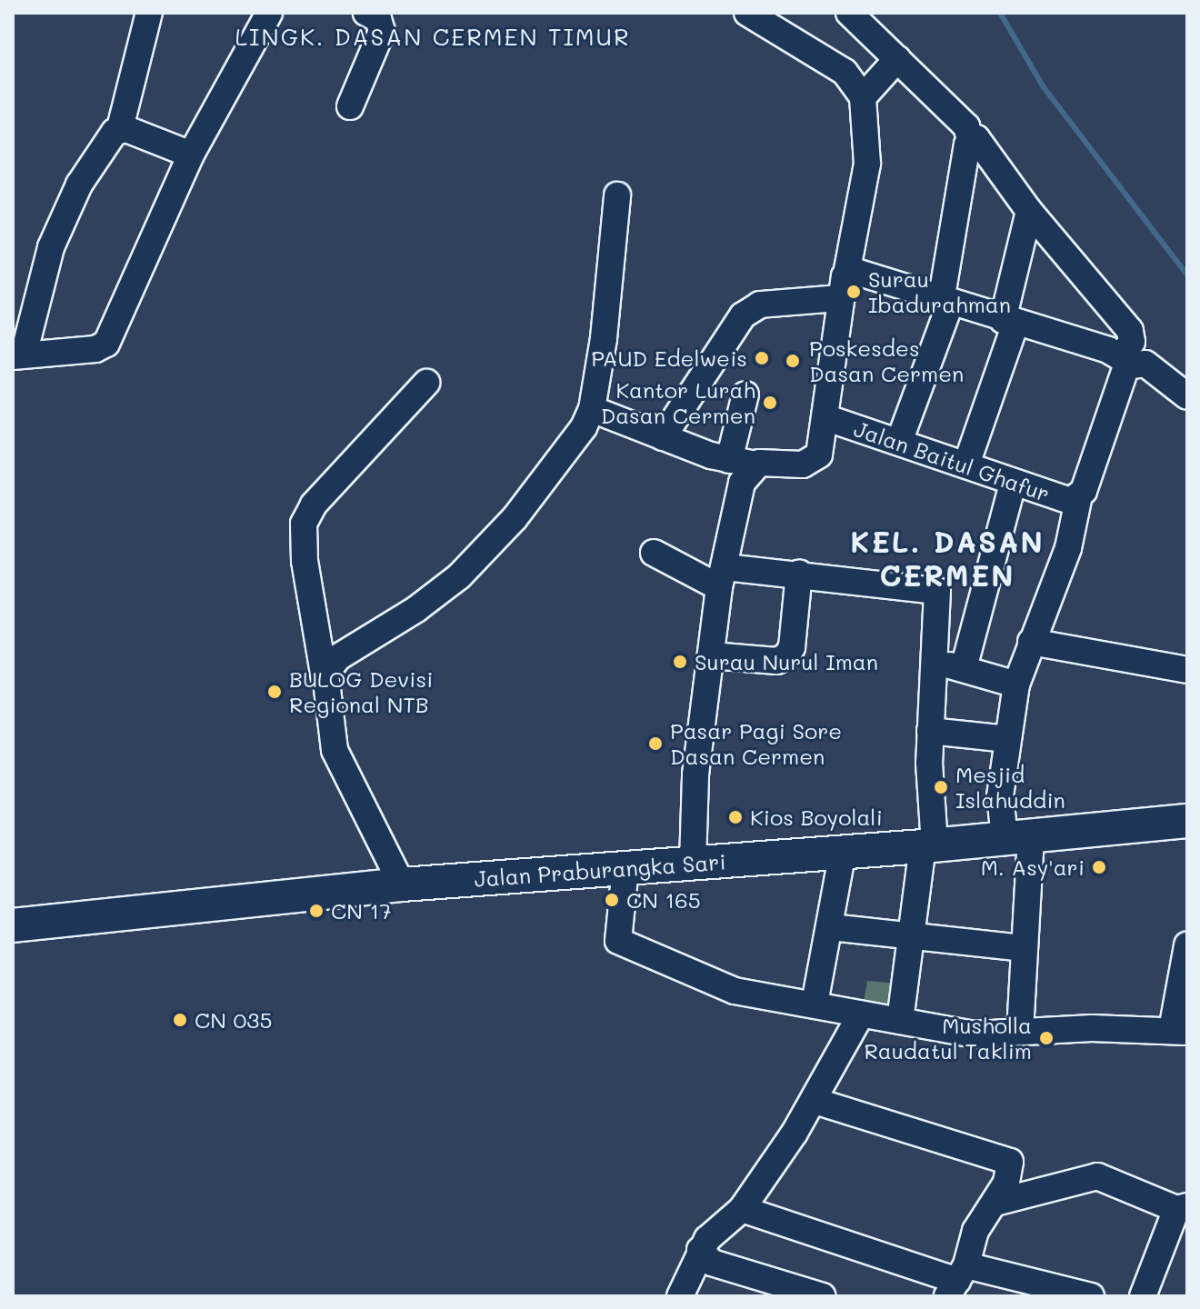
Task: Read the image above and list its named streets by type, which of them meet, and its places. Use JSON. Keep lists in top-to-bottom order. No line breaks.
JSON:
{"streets":{"main road":["Jalan Praburangka Sari"],"street":["Jalan Baitul Ghafur"]},"districts":["LINGK. DASAN CERMEN TIMUR","KEL. DASAN CERMEN"],"places":["Surau Ibadurahman","PAUD Edelweis","Poskesdes Dasan Cermen","Kantor Lurah Dasan Cermen","Surau Nurul Iman","BULOG Devisi Regional NTB","Pasar Pagi Sore Dasan Cermen","Mesjid Islahuddin","Kios Boyolali","M. Asy'ari","CN 165","CN 17","CN 035","Musholla Raudatul Taklim"]}
